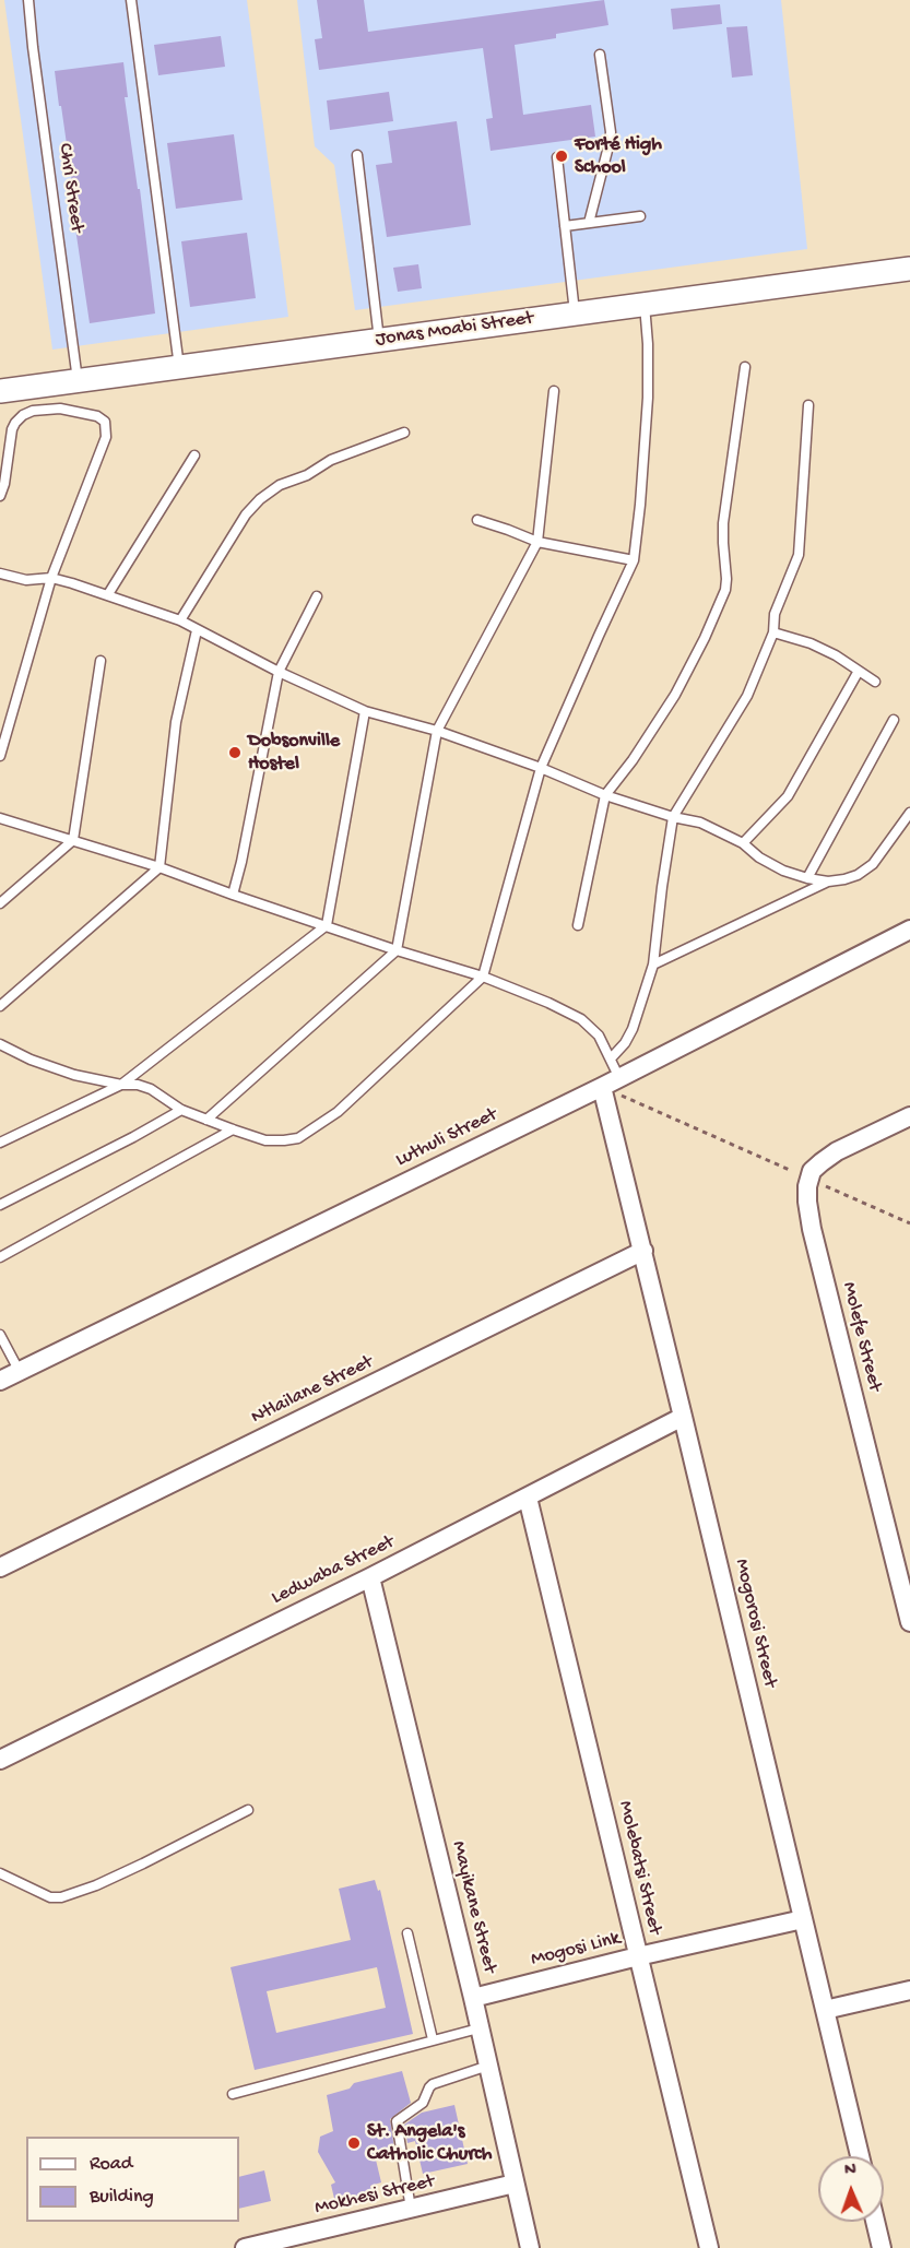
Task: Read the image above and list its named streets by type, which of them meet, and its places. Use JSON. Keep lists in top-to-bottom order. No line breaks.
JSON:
{"streets":{"street":["Jonas Moabi Street","Luthuli Street","Molefe Street","Ntlailane Street","Ledwaba Street","Mogorosi Street","Molebatsi Street","Mayikane Street","Mogosi Link","Mokhesi Street"],"lane":["Chri Street"]},"crossings":[["Chri Street","Jonas Moabi Street"],["Luthuli Street","Mogorosi Street"],["Ntlailane Street","Mogorosi Street"],["Ledwaba Street","Mogorosi Street"],["Ledwaba Street","Molebatsi Street"],["Ledwaba Street","Mayikane Street"],["Mogorosi Street","Mogosi Link"],["Molebatsi Street","Mogosi Link"],["Mayikane Street","Mogosi Link"],["Mayikane Street","Mokhesi Street"]],"places":["Forté High School","Dobsonville Hostel","St. Angela's Catholic Church"],"legend":["Road","Building"],"north":"top"}
